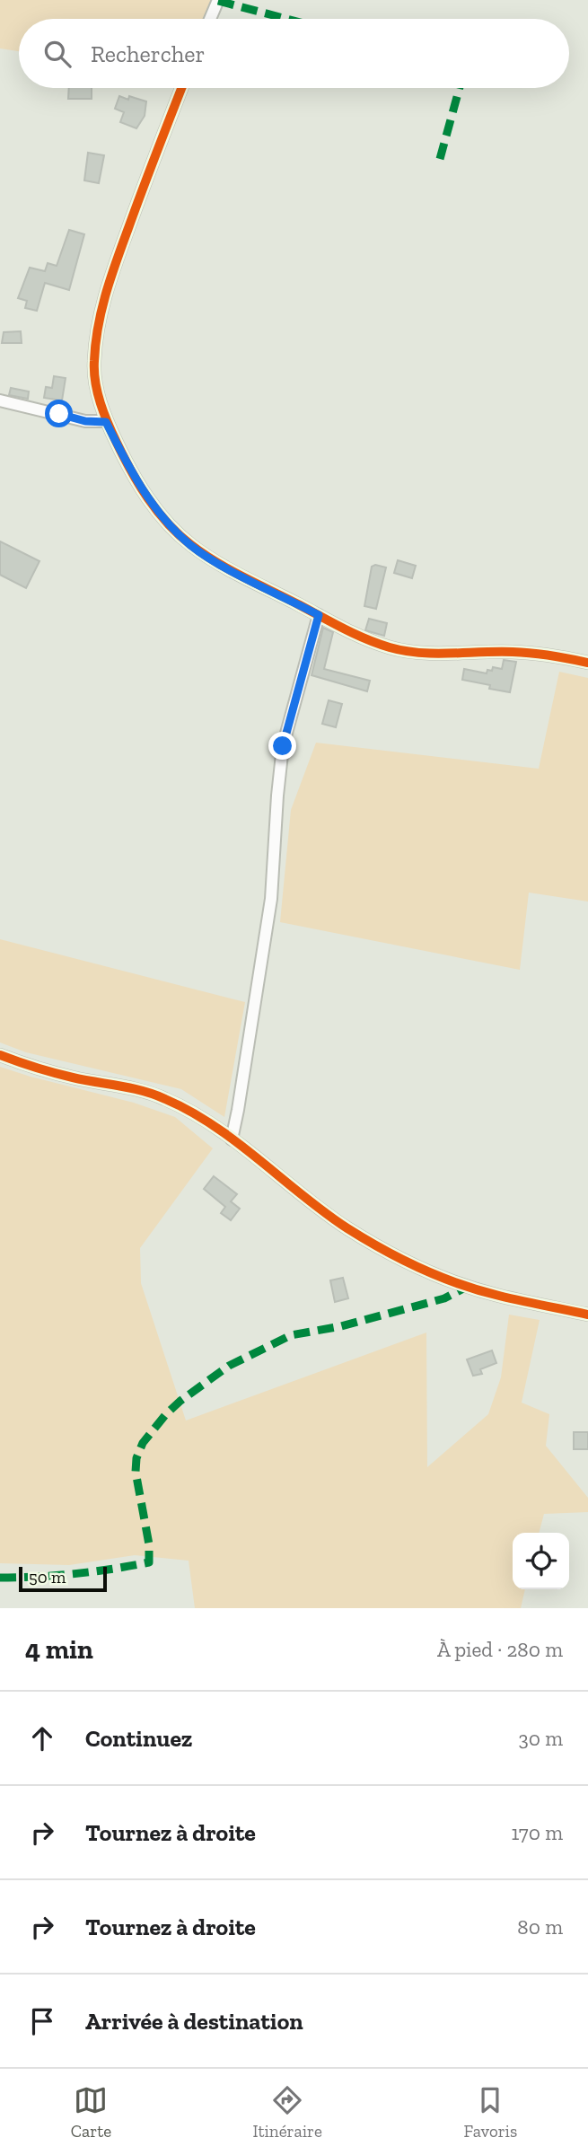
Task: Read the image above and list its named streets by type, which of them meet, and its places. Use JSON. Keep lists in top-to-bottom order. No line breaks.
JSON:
{"scale_bar":"50 m","page":{"search":"Rechercher","scale":"50 m","heading":["4 min","À pied · 280 m"],"list":[["Continuez","30 m"],["Tournez à droite","170 m"],["Tournez à droite","80 m"],"Arrivée à destination"],"nav":["Carte","Itinéraire","Favoris"]}}
